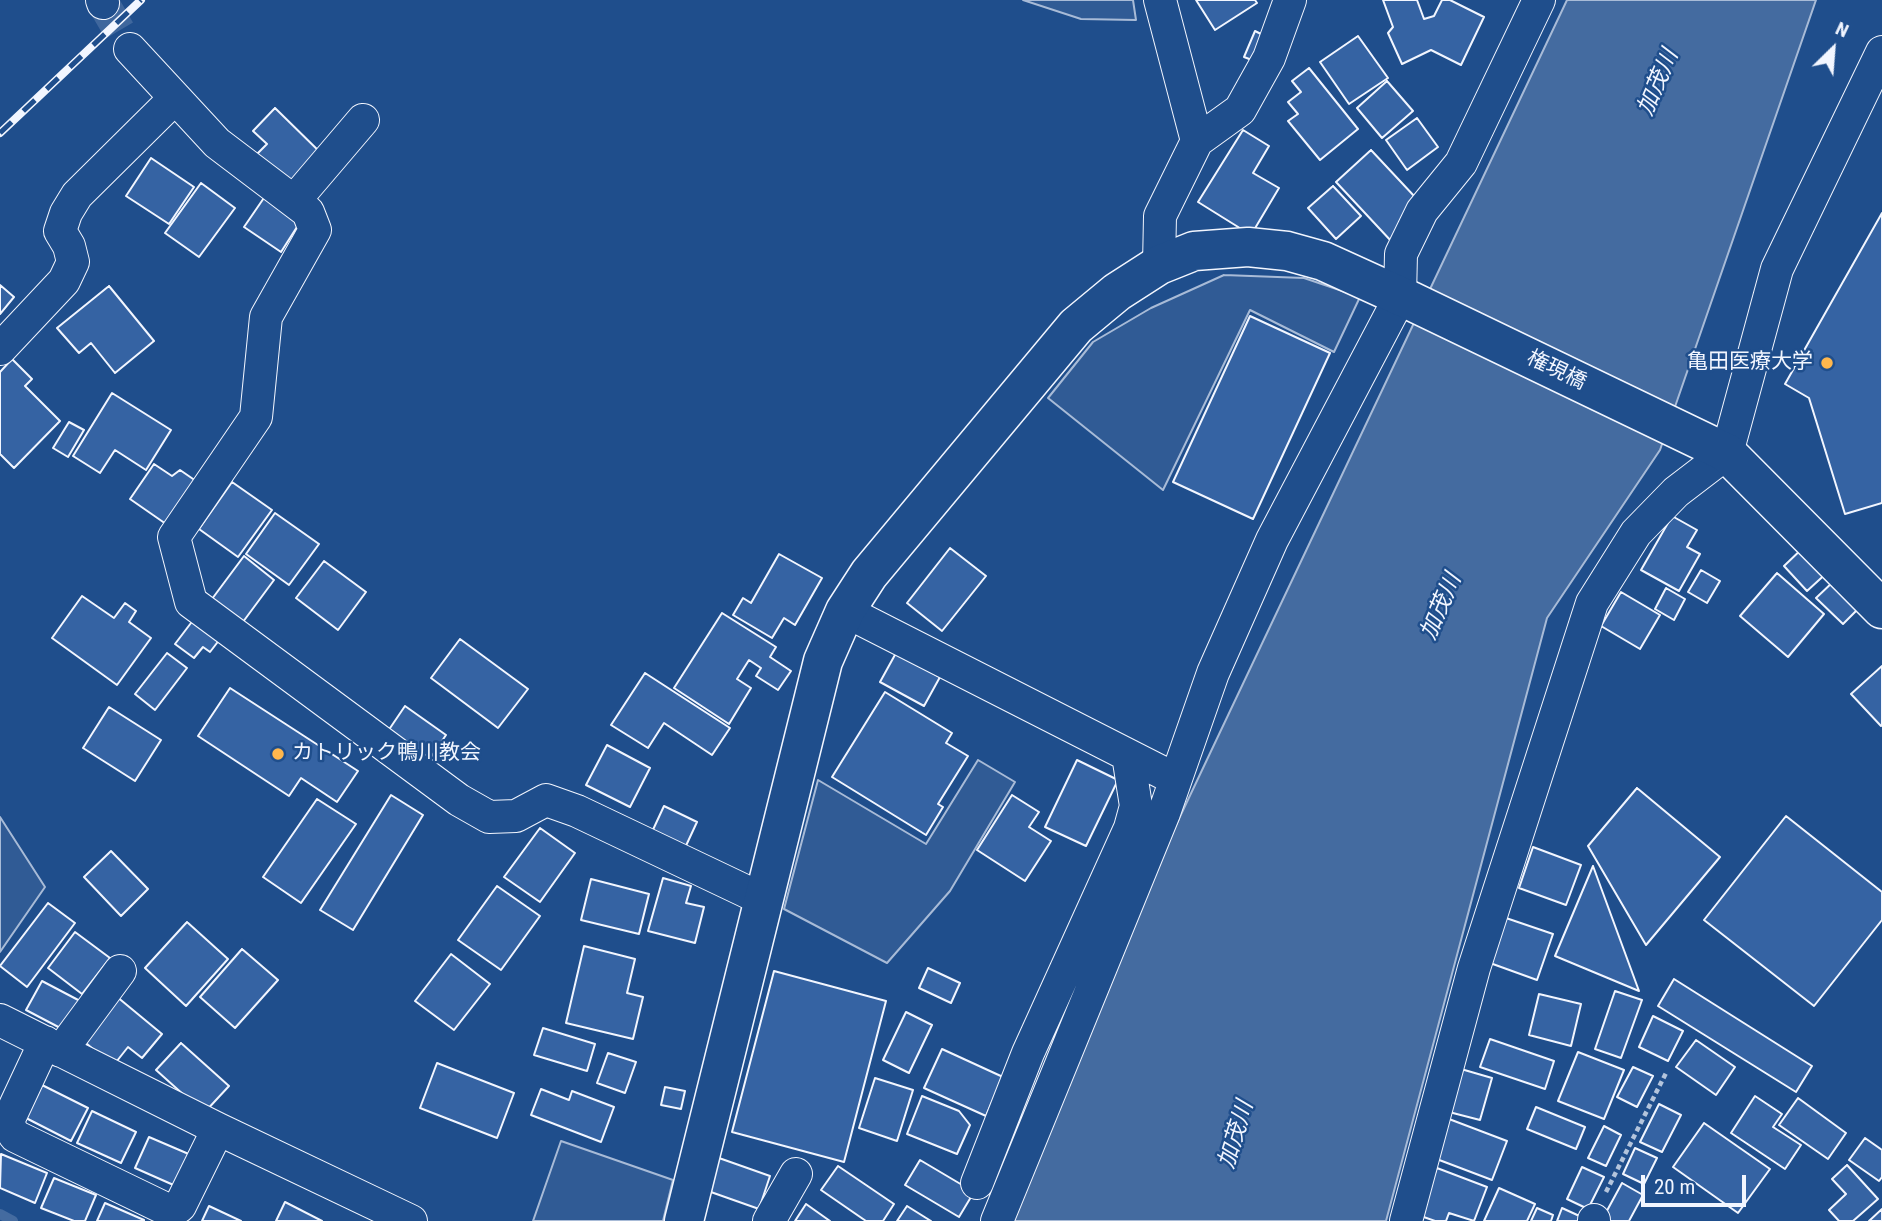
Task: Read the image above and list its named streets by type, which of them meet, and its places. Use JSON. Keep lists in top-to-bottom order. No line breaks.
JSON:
{"streets":{"street":["権現橋"]},"water":["加茂川"],"places":["亀田医療大学","カトリック鴨川教会"],"scale_bar":"20 m","north":"top right"}
